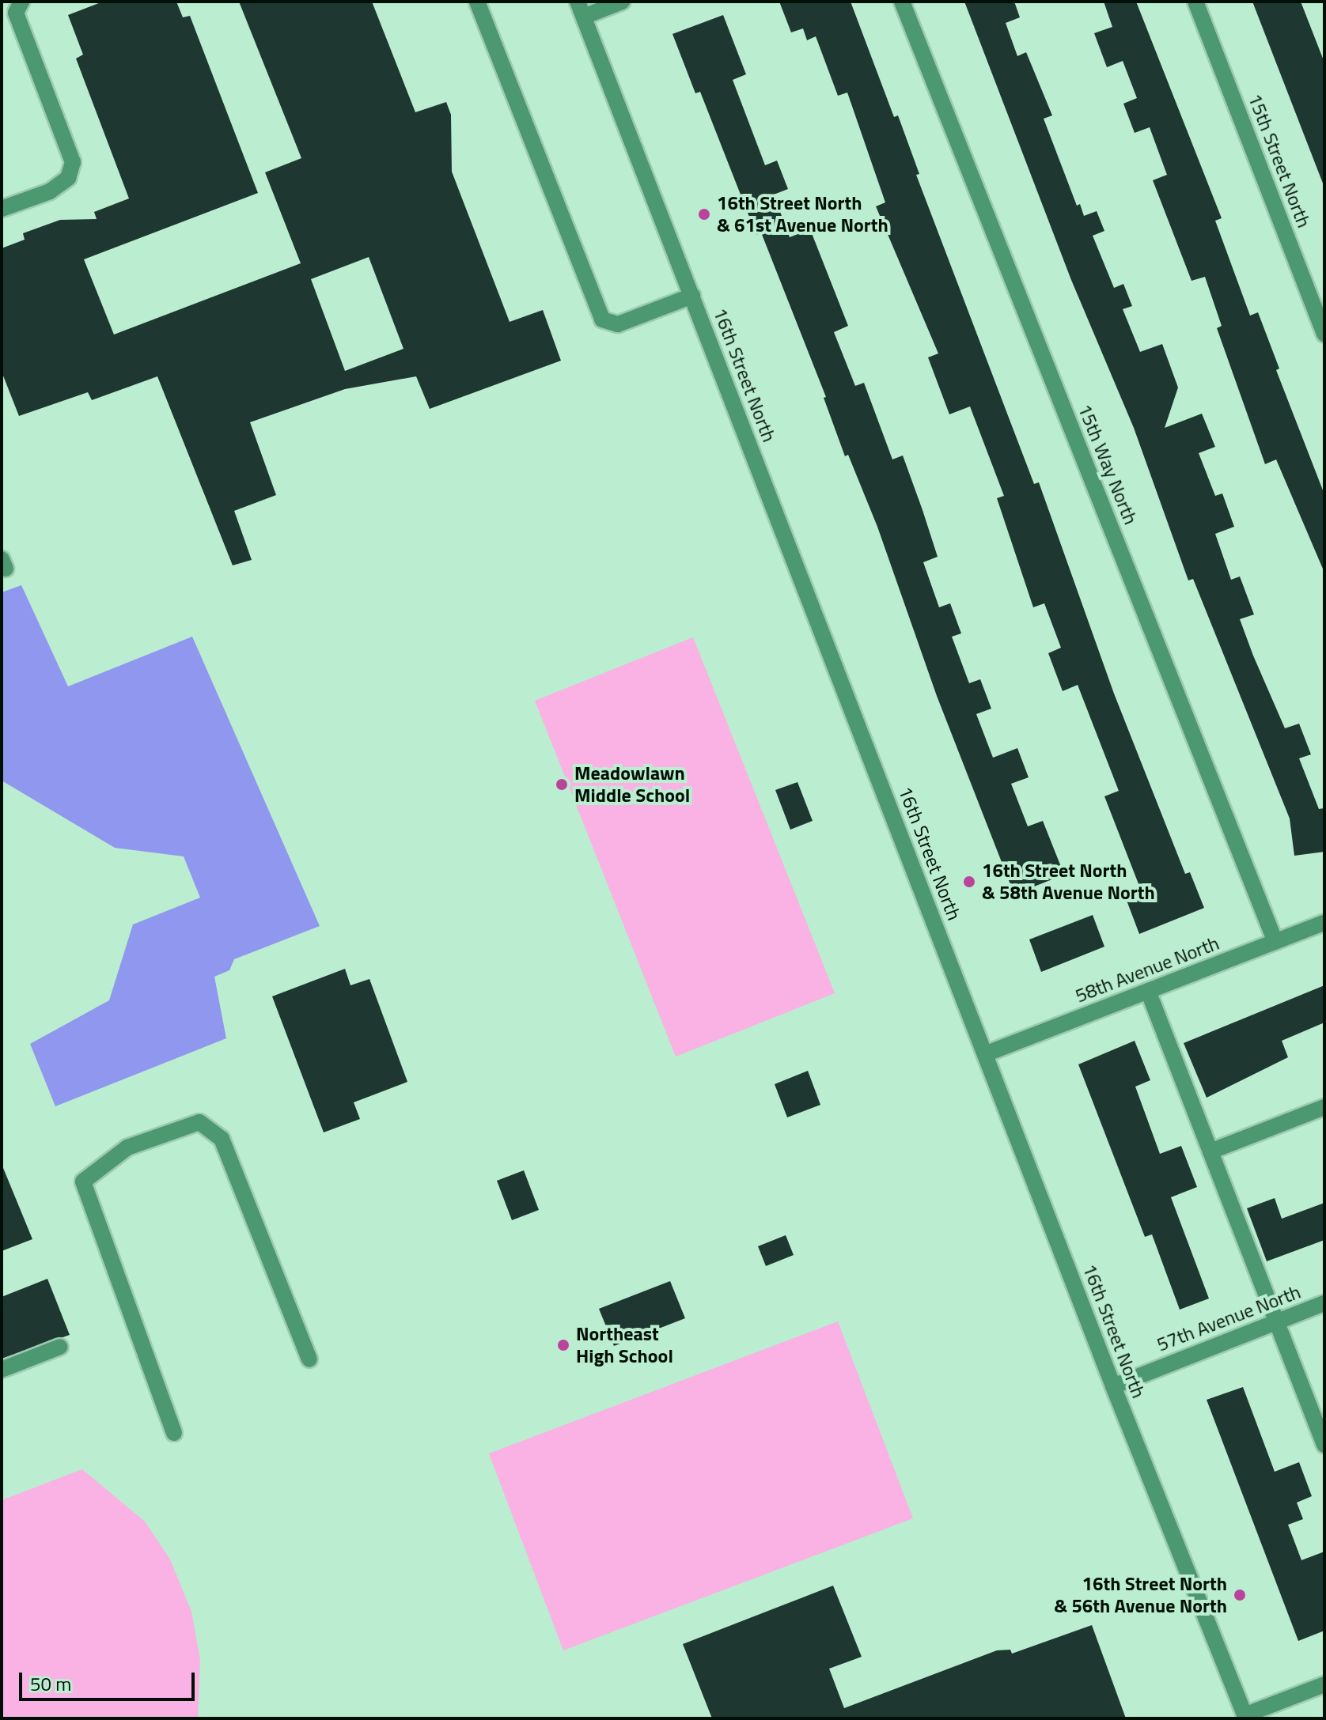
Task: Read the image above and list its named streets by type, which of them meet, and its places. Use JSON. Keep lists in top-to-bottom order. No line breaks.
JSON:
{"streets":{"street":["15th Street North","16th Street North","15th Way North","58th Avenue North","57th Avenue North"]},"crossings":[["16th Street North","58th Avenue North"],["16th Street North","57th Avenue North"],["15th Way North","58th Avenue North"]],"places":["16th Street North & 61st Avenue North","Meadowlawn Middle School","16th Street North & 58th Avenue North","Northeast High School","16th Street North & 56th Avenue North"],"scale_bar":"50 m"}
